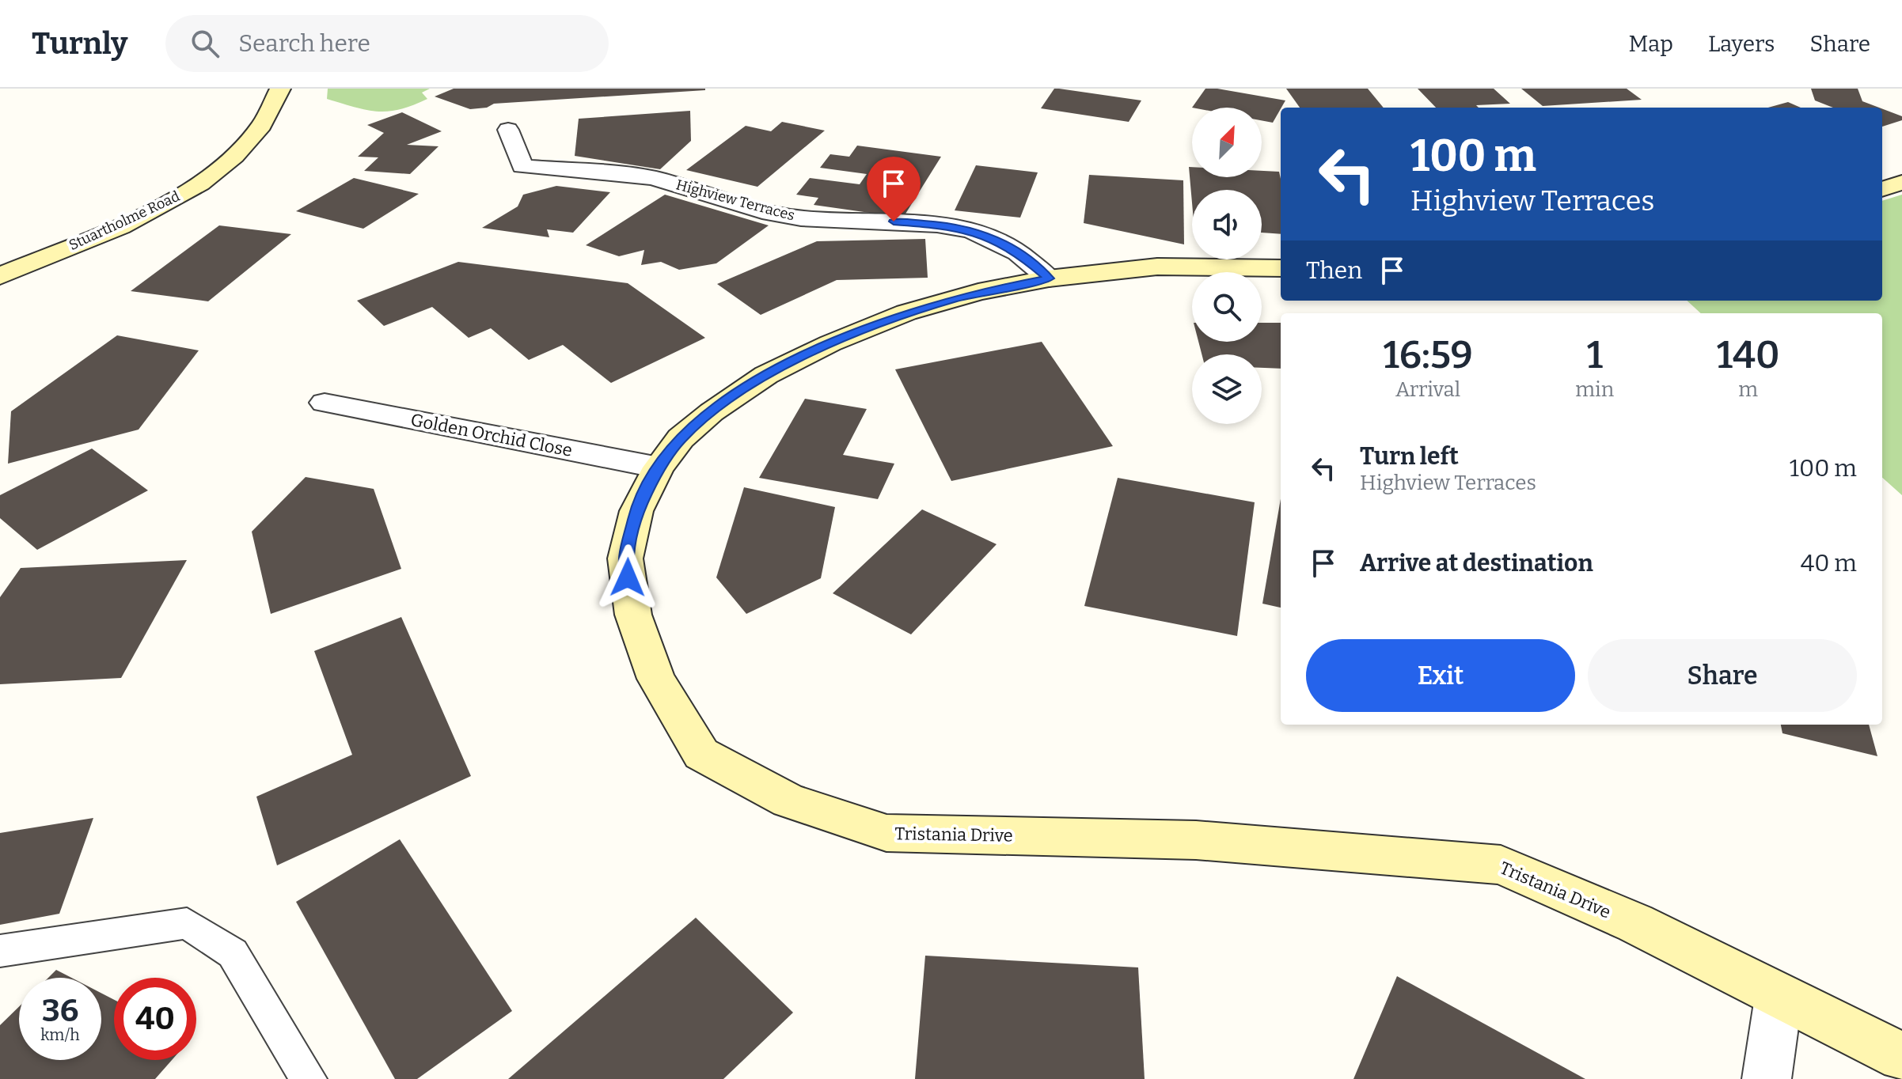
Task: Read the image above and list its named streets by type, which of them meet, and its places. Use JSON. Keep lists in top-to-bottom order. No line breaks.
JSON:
{"streets":{"street":["Highview Terraces","Stuartholme Road","Golden Orchid Close","Tristania Drive"]},"crossings":[["Highview Terraces","Tristania Drive"],["Golden Orchid Close","Tristania Drive"]],"north":"top right","page":{"header":"Turnly","search":"Search here","nav":["Map","Layers","Share"],"turn":["100 m","Highview Terraces"],"then":"Then","eta":["16:59","Arrival","1","min","140","m"],"list":[{"name":"Turn left","note":"Highview Terraces","value":"100 m"},{"name":"Arrive at destination","value":"40 m"}],"buttons":["Exit","Share"],"speed":"36 km/h","limit":"40"}}
